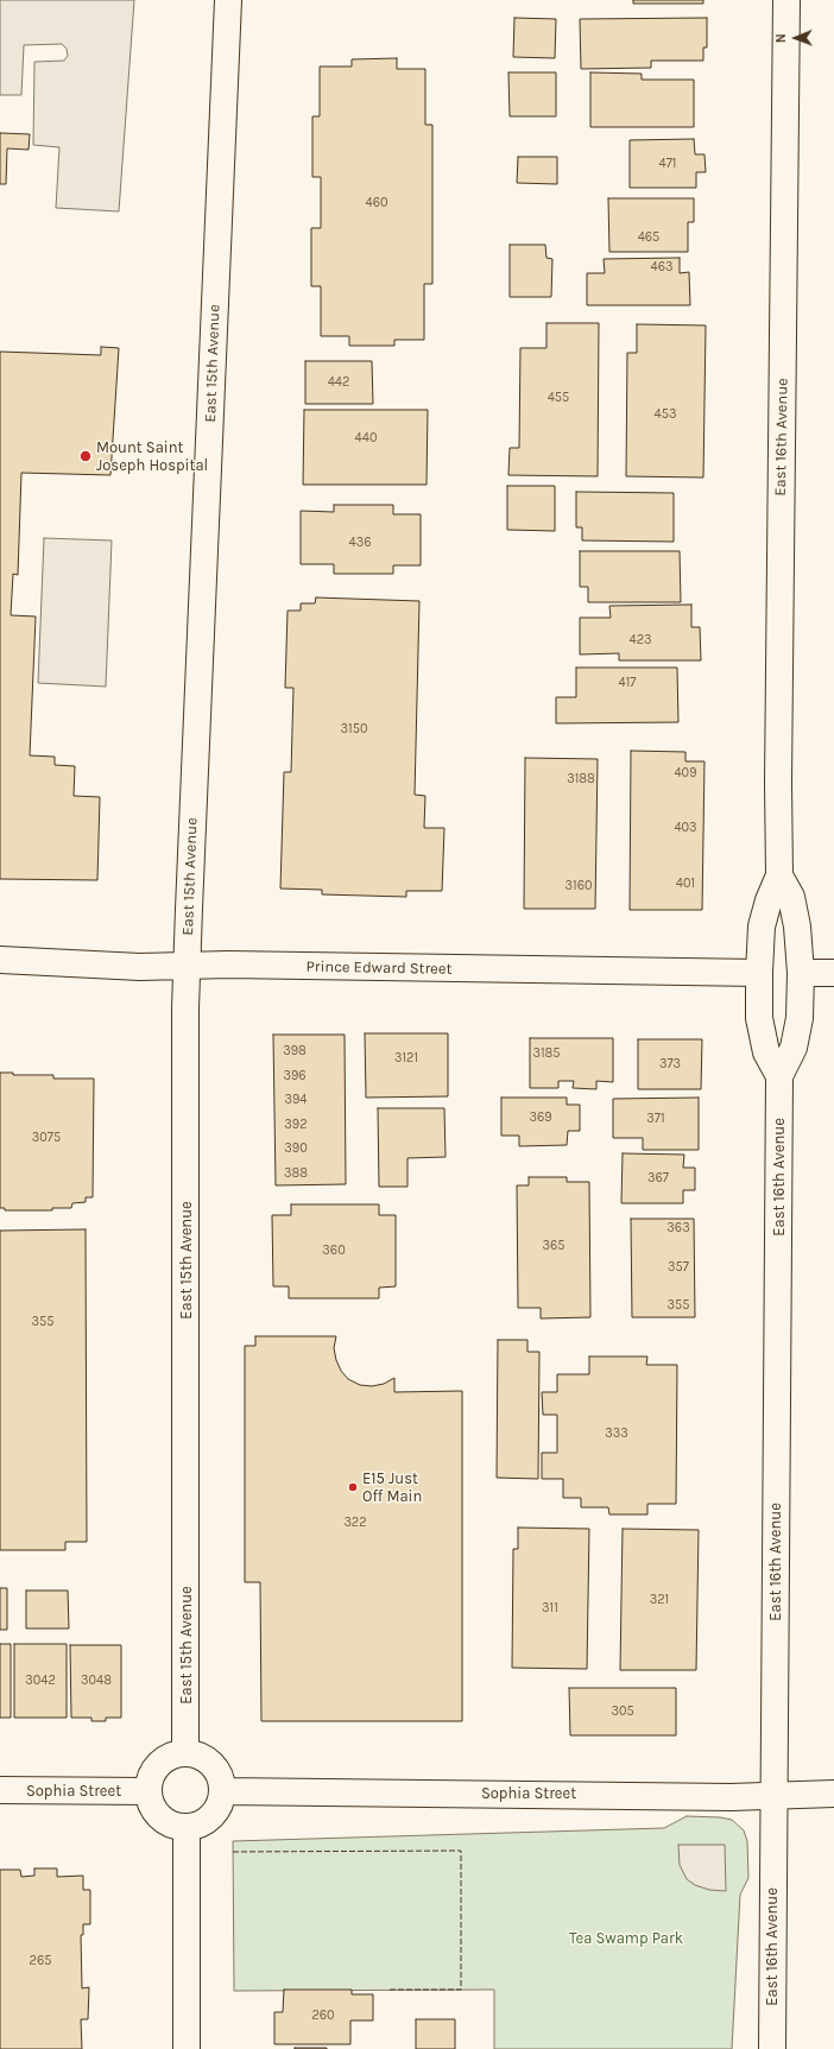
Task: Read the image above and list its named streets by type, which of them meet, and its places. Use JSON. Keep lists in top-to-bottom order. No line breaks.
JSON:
{"streets":{"street":["East 15th Avenue","East 16th Avenue","Prince Edward Street","Sophia Street"]},"crossings":[["East 15th Avenue","Prince Edward Street"],["East 15th Avenue","Sophia Street"],["East 16th Avenue","Prince Edward Street"],["East 16th Avenue","Sophia Street"]],"parks":["Tea Swamp Park"],"places":["Mount Saint Joseph Hospital","E15 Just Off Main"],"house_numbers":["471","460","465","463","442","455","453","440","436","423","417","3150","409","3188","403","401","3160","398","3185","3121","373","396","394","369","371","392","3075","390","388","367","363","365","360","357","355","355","333","322","321","311","3042","3048","305","265","260"],"north":"left"}
